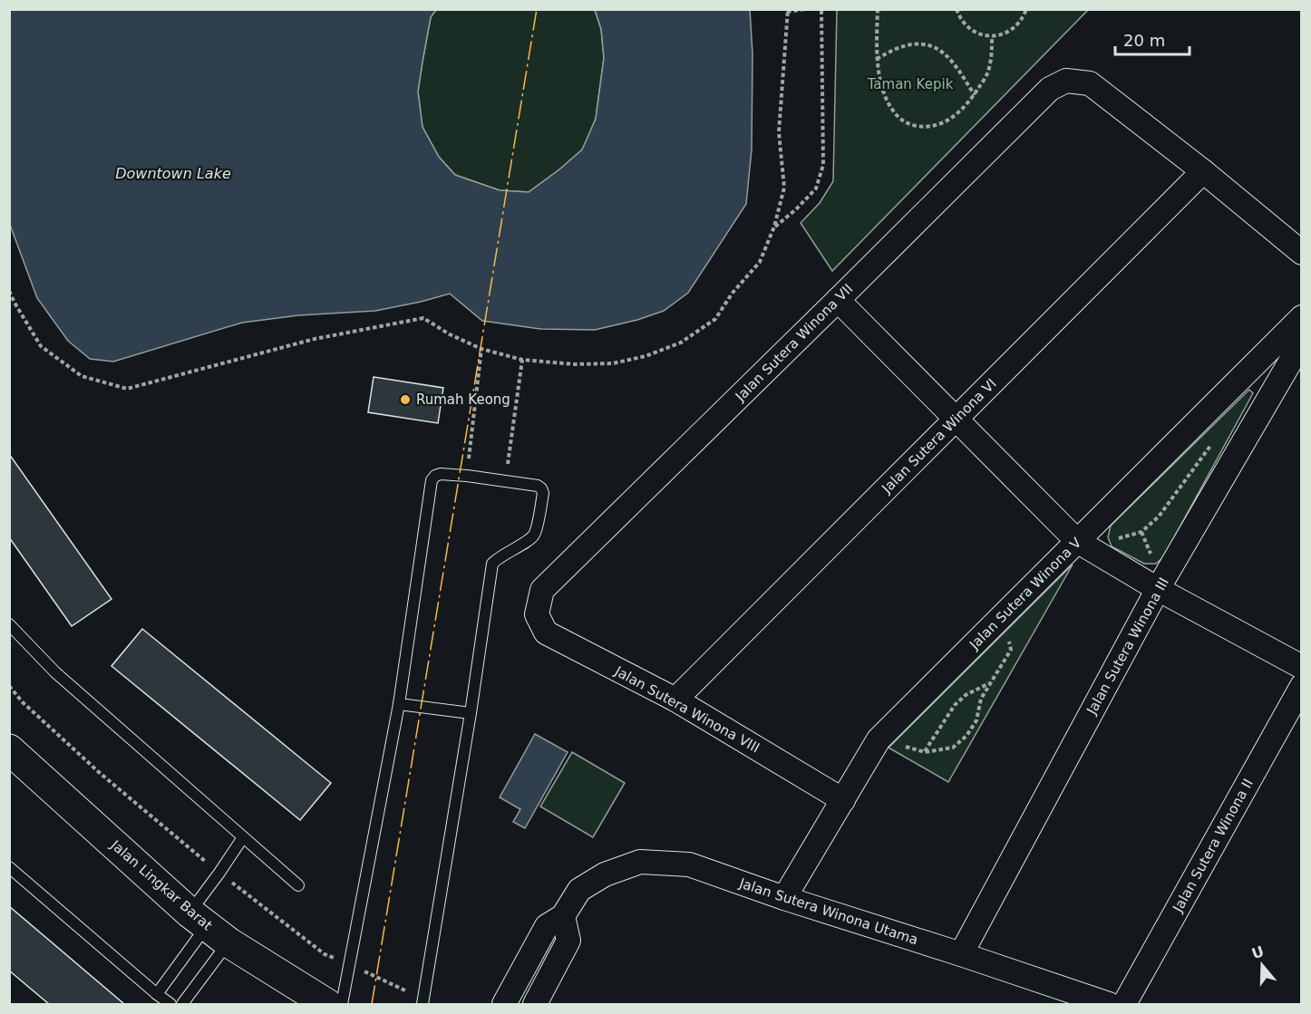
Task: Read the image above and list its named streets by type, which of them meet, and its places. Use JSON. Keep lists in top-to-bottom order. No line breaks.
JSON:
{"streets":{"street":["Jalan Sutera Winona VII","Jalan Sutera Winona VI","Jalan Sutera Winona V","Jalan Sutera Winona III","Jalan Sutera Winona VIII","Jalan Sutera Winona II","Jalan Lingkar Barat","Jalan Sutera Winona Utama"]},"crossings":[["Jalan Sutera Winona VII","Jalan Sutera Winona VI"],["Jalan Sutera Winona VII","Jalan Sutera Winona VIII"],["Jalan Sutera Winona VI","Jalan Sutera Winona VIII"],["Jalan Sutera Winona V","Jalan Sutera Winona VIII"],["Jalan Sutera Winona V","Jalan Sutera Winona Utama"],["Jalan Sutera Winona III","Jalan Sutera Winona Utama"]],"water":["Downtown Lake"],"parks":["Taman Kepik"],"places":["Rumah Keong"],"scale_bar":"20 m","north":"top"}
